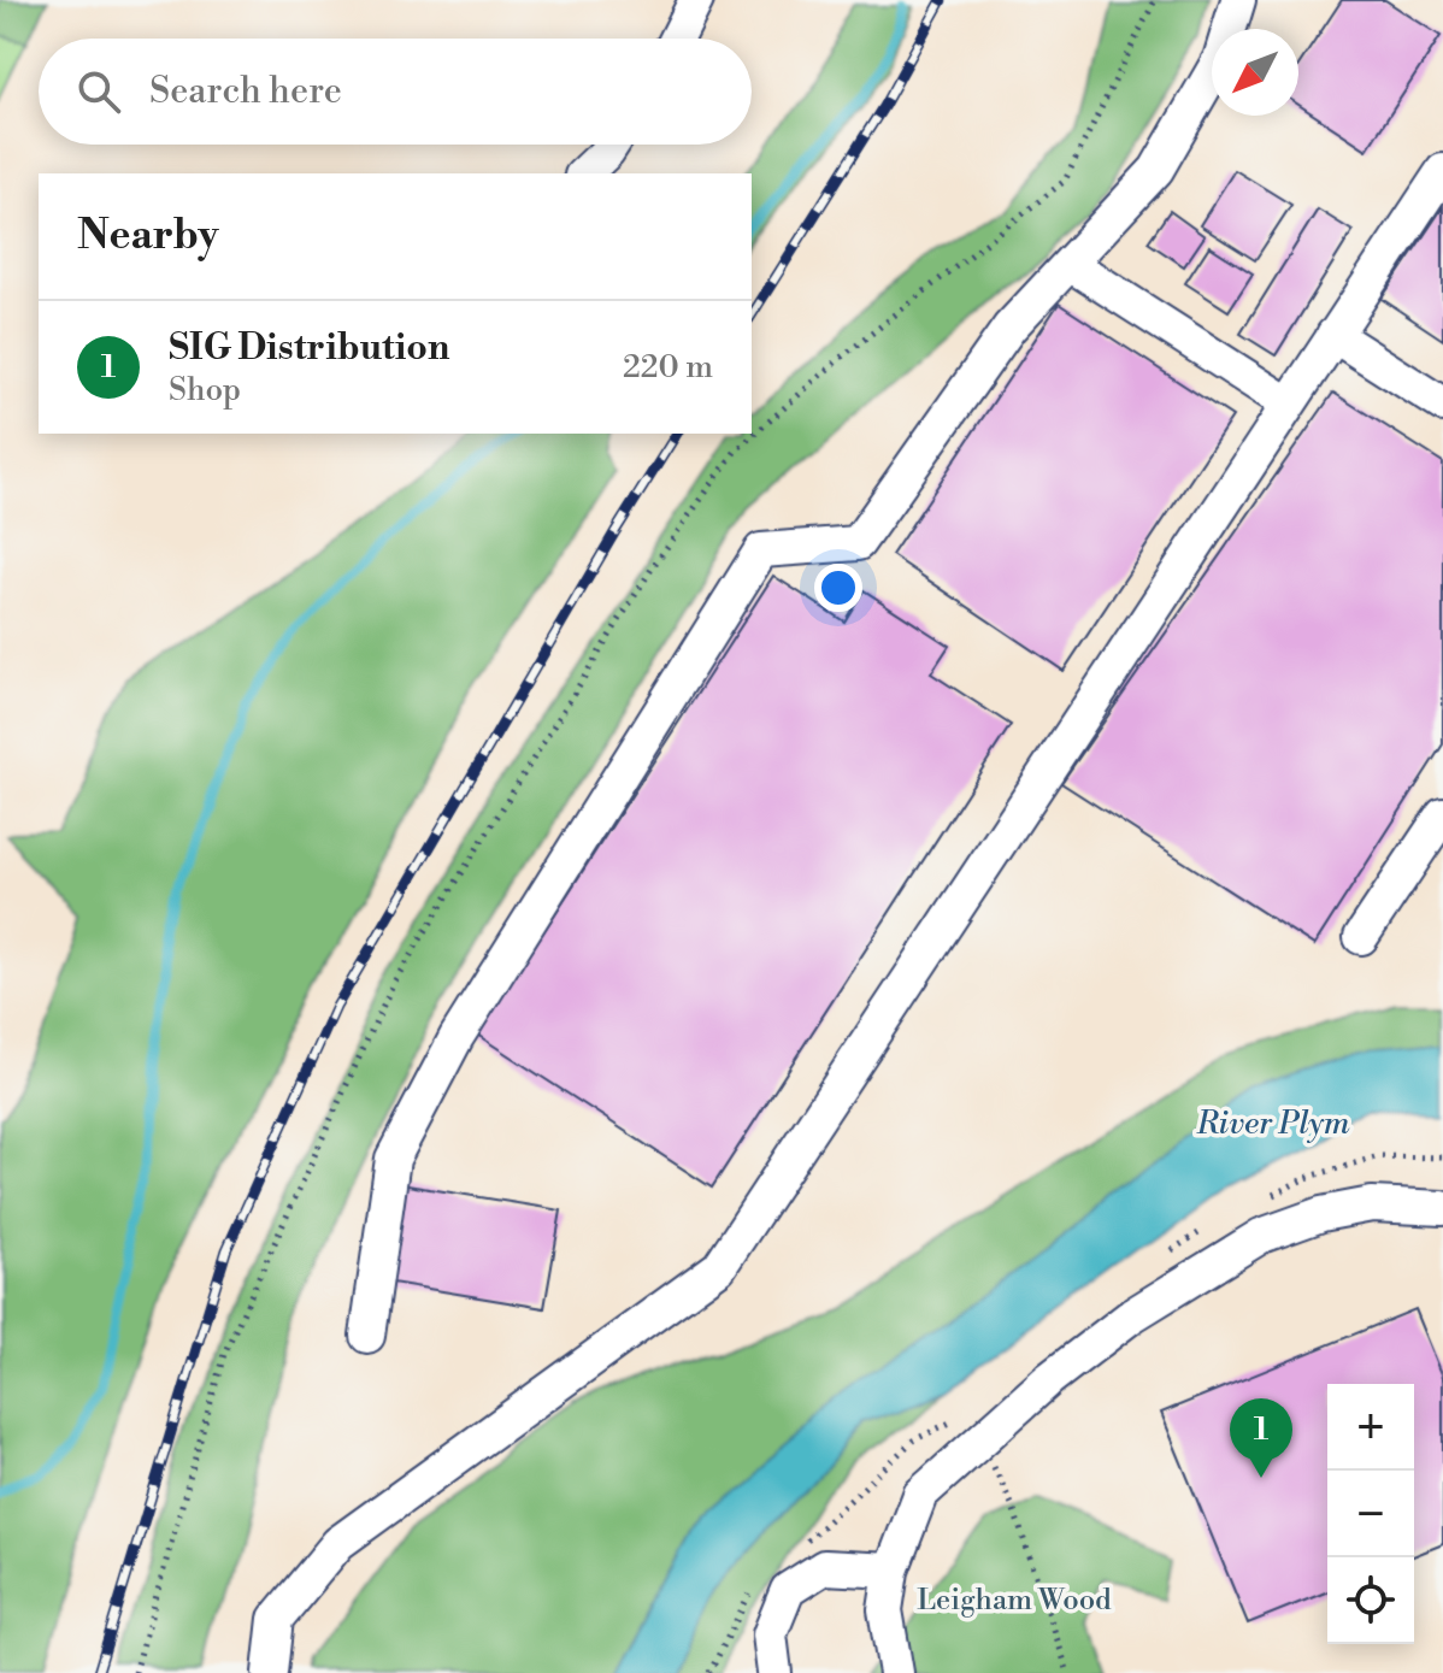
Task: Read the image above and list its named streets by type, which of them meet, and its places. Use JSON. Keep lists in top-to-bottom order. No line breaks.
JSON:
{"water":["River Plym"],"parks":["Leigham Wood"],"north":"bottom left","page":{"search":"Search here","heading":"Nearby","list":[{"mark":"1","name":"SIG Distribution","note":"Shop","value":"220 m"}],"map_buttons":["+","−"],"pins":"1"}}
